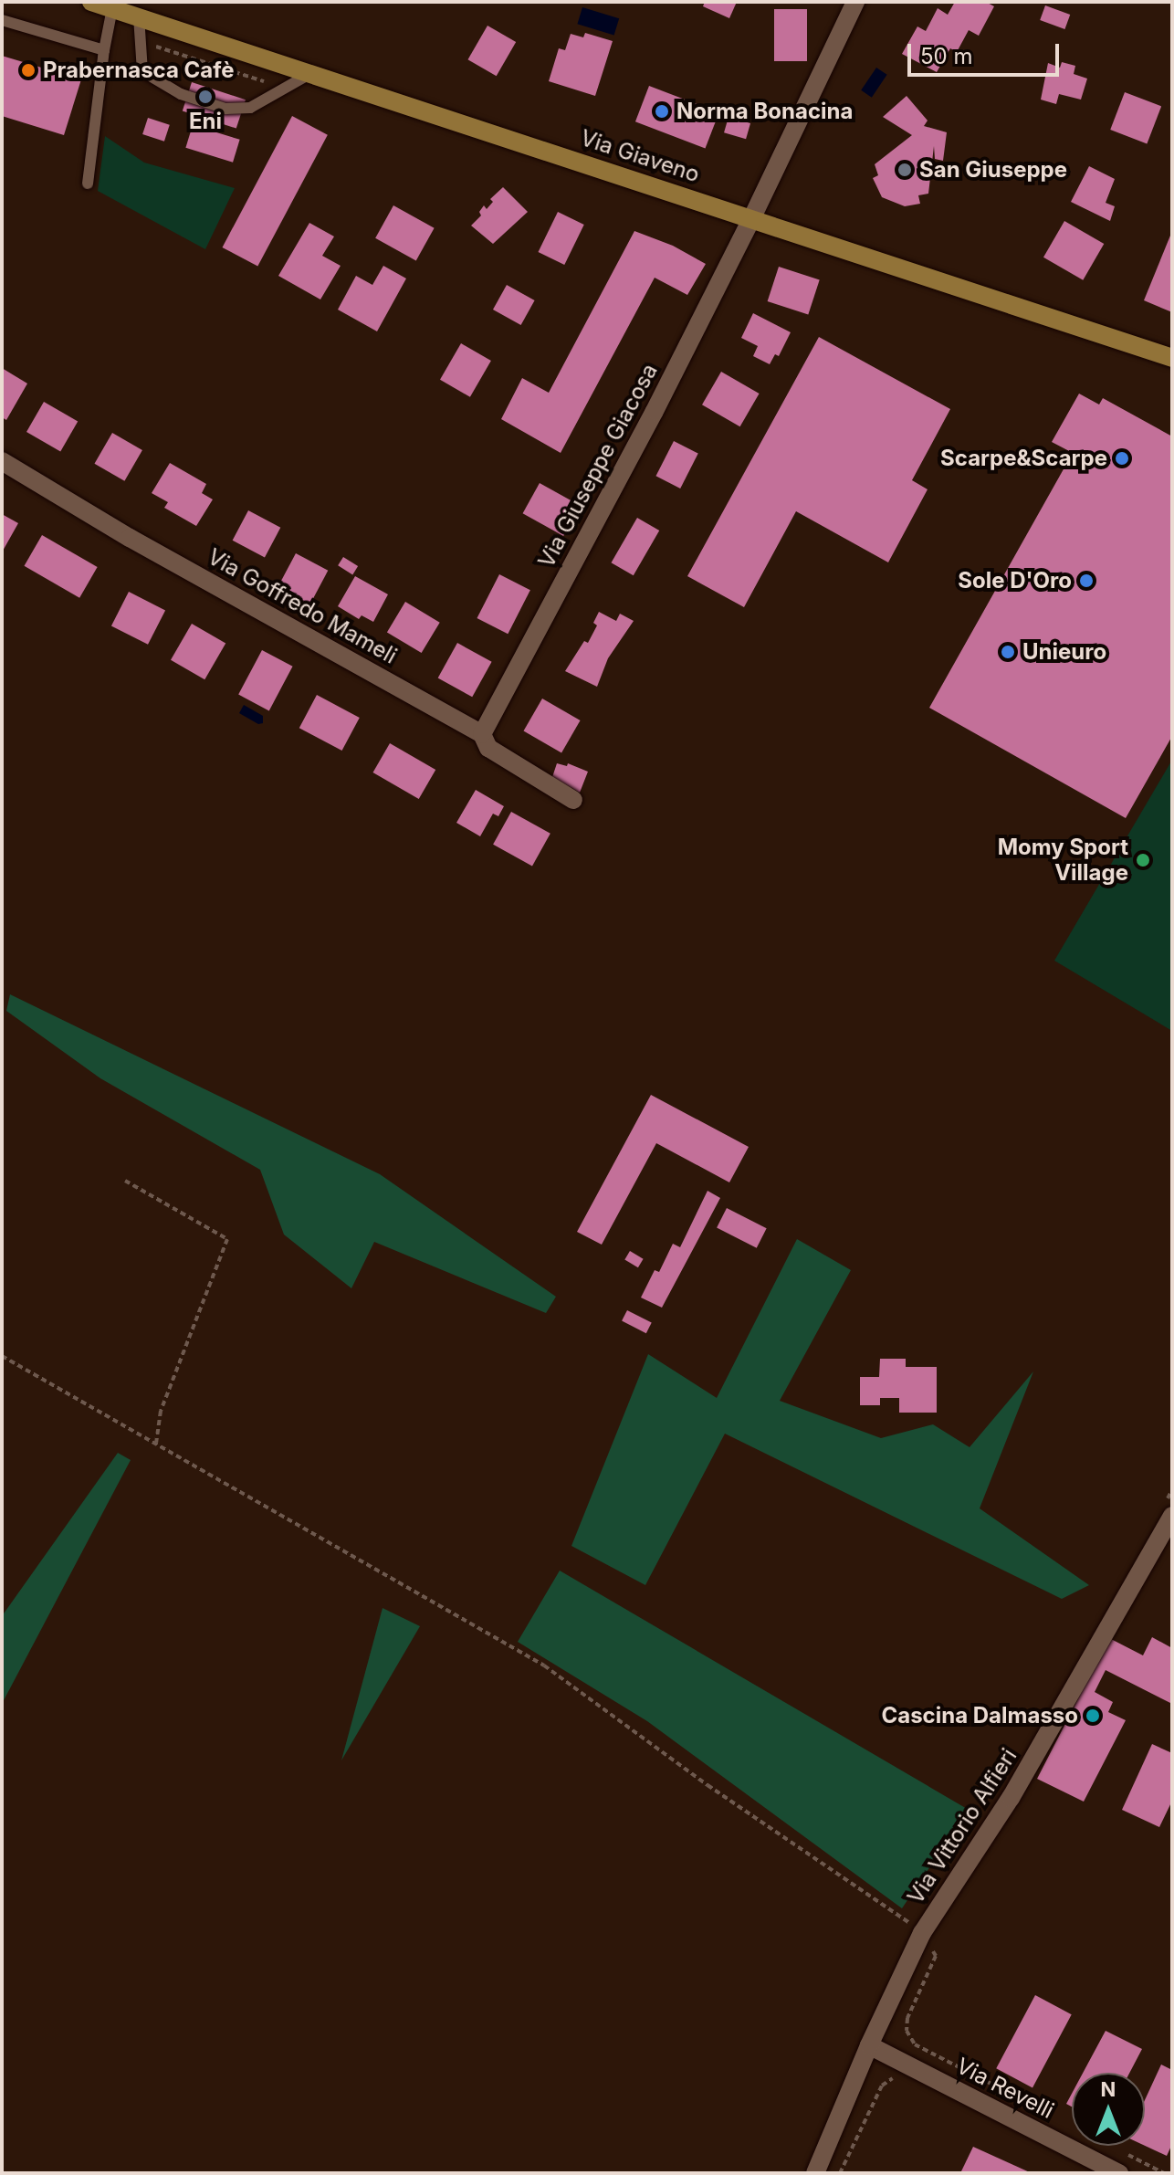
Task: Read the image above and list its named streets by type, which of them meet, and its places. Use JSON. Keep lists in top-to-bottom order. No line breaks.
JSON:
{"streets":{"main road":["Via Giaveno"],"street":["Via Giuseppe Giacosa","Via Goffredo Mameli","Via Vittorio Alfieri","Via Revelli"]},"crossings":[["Via Giaveno","Via Giuseppe Giacosa"],["Via Giuseppe Giacosa","Via Goffredo Mameli"],["Via Vittorio Alfieri","Via Revelli"]],"places":["Prabernasca Cafè","Eni","Norma Bonacina","San Giuseppe","Scarpe&Scarpe","Sole D'Oro","Unieuro","Momy Sport Village","Cascina Dalmasso"],"scale_bar":"50 m","north":"top"}
